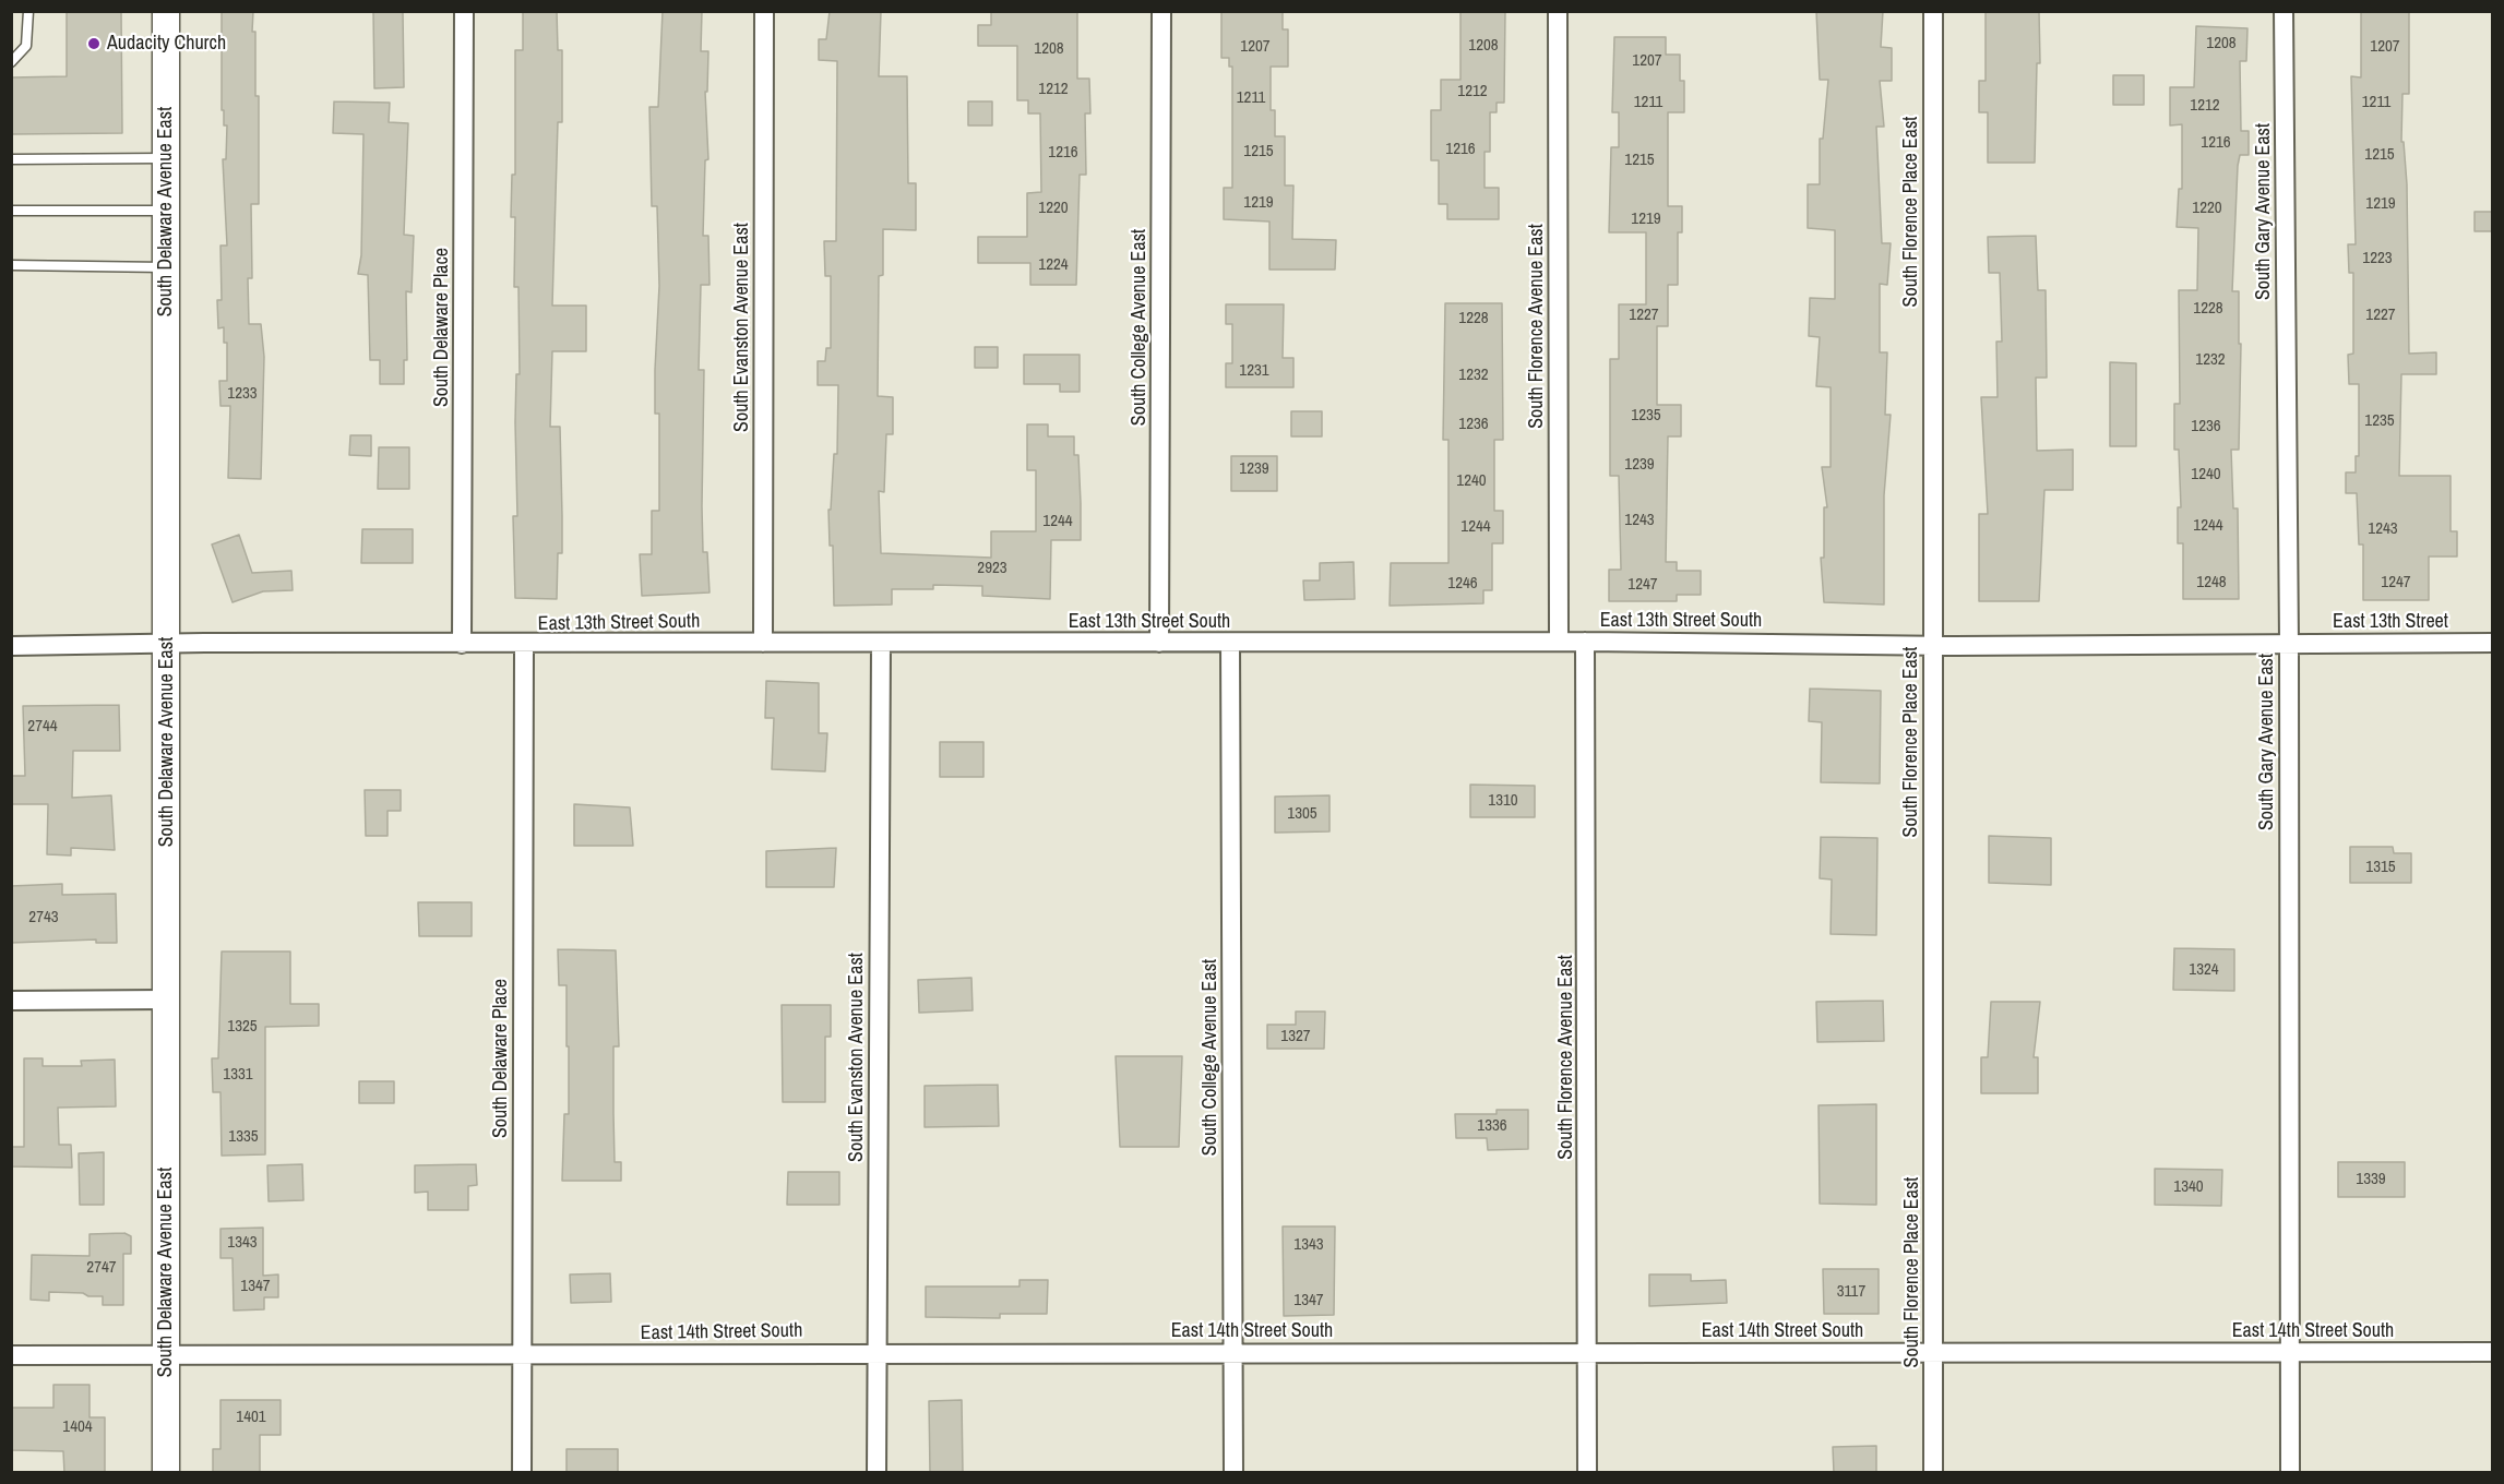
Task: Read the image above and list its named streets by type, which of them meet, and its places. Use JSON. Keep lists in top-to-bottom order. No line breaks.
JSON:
{"streets":{"main road":["South Delaware Avenue East"],"street":["South Florence Place East","South Gary Avenue East","South Florence Avenue East","South Delaware Place","South Evanston Avenue East","South College Avenue East","East 13th Street South","East 13th Street","East 14th Street South"]},"crossings":[["South Delaware Avenue East","East 13th Street South"],["South Delaware Avenue East","East 14th Street South"],["South Florence Place East","East 13th Street South"],["South Florence Place East","East 14th Street South"],["South Gary Avenue East","East 13th Street South"],["South Gary Avenue East","East 13th Street"],["South Gary Avenue East","East 14th Street South"],["South Florence Avenue East","East 13th Street South"],["South Florence Avenue East","East 14th Street South"],["South Delaware Place","East 13th Street South"],["South Delaware Place","East 14th Street South"],["South Evanston Avenue East","East 13th Street South"],["South Evanston Avenue East","East 14th Street South"],["South College Avenue East","East 13th Street South"],["South College Avenue East","East 14th Street South"],["East 13th Street South","East 13th Street"]],"places":["Audacity Church"],"house_numbers":["1208","1208","1207","1207","1208","1207","1212","1212","1211","1211","1211","1212","1216","1216","1215","1216","1215","1215","1219","1219","1220","1220","1219","1223","1224","1228","1227","1227","1228","1232","1231","1232","1233","1235","1235","1236","1236","1239","1239","1240","1240","1243","1244","1244","1244","1243","2923","1248","1247","1246","1247","2744","1310","1305","1315","2743","1324","1325","1327","1331","1336","1335","1339","1340","1343","1343","2747","1347","3117","1347","1401","1404"]}
